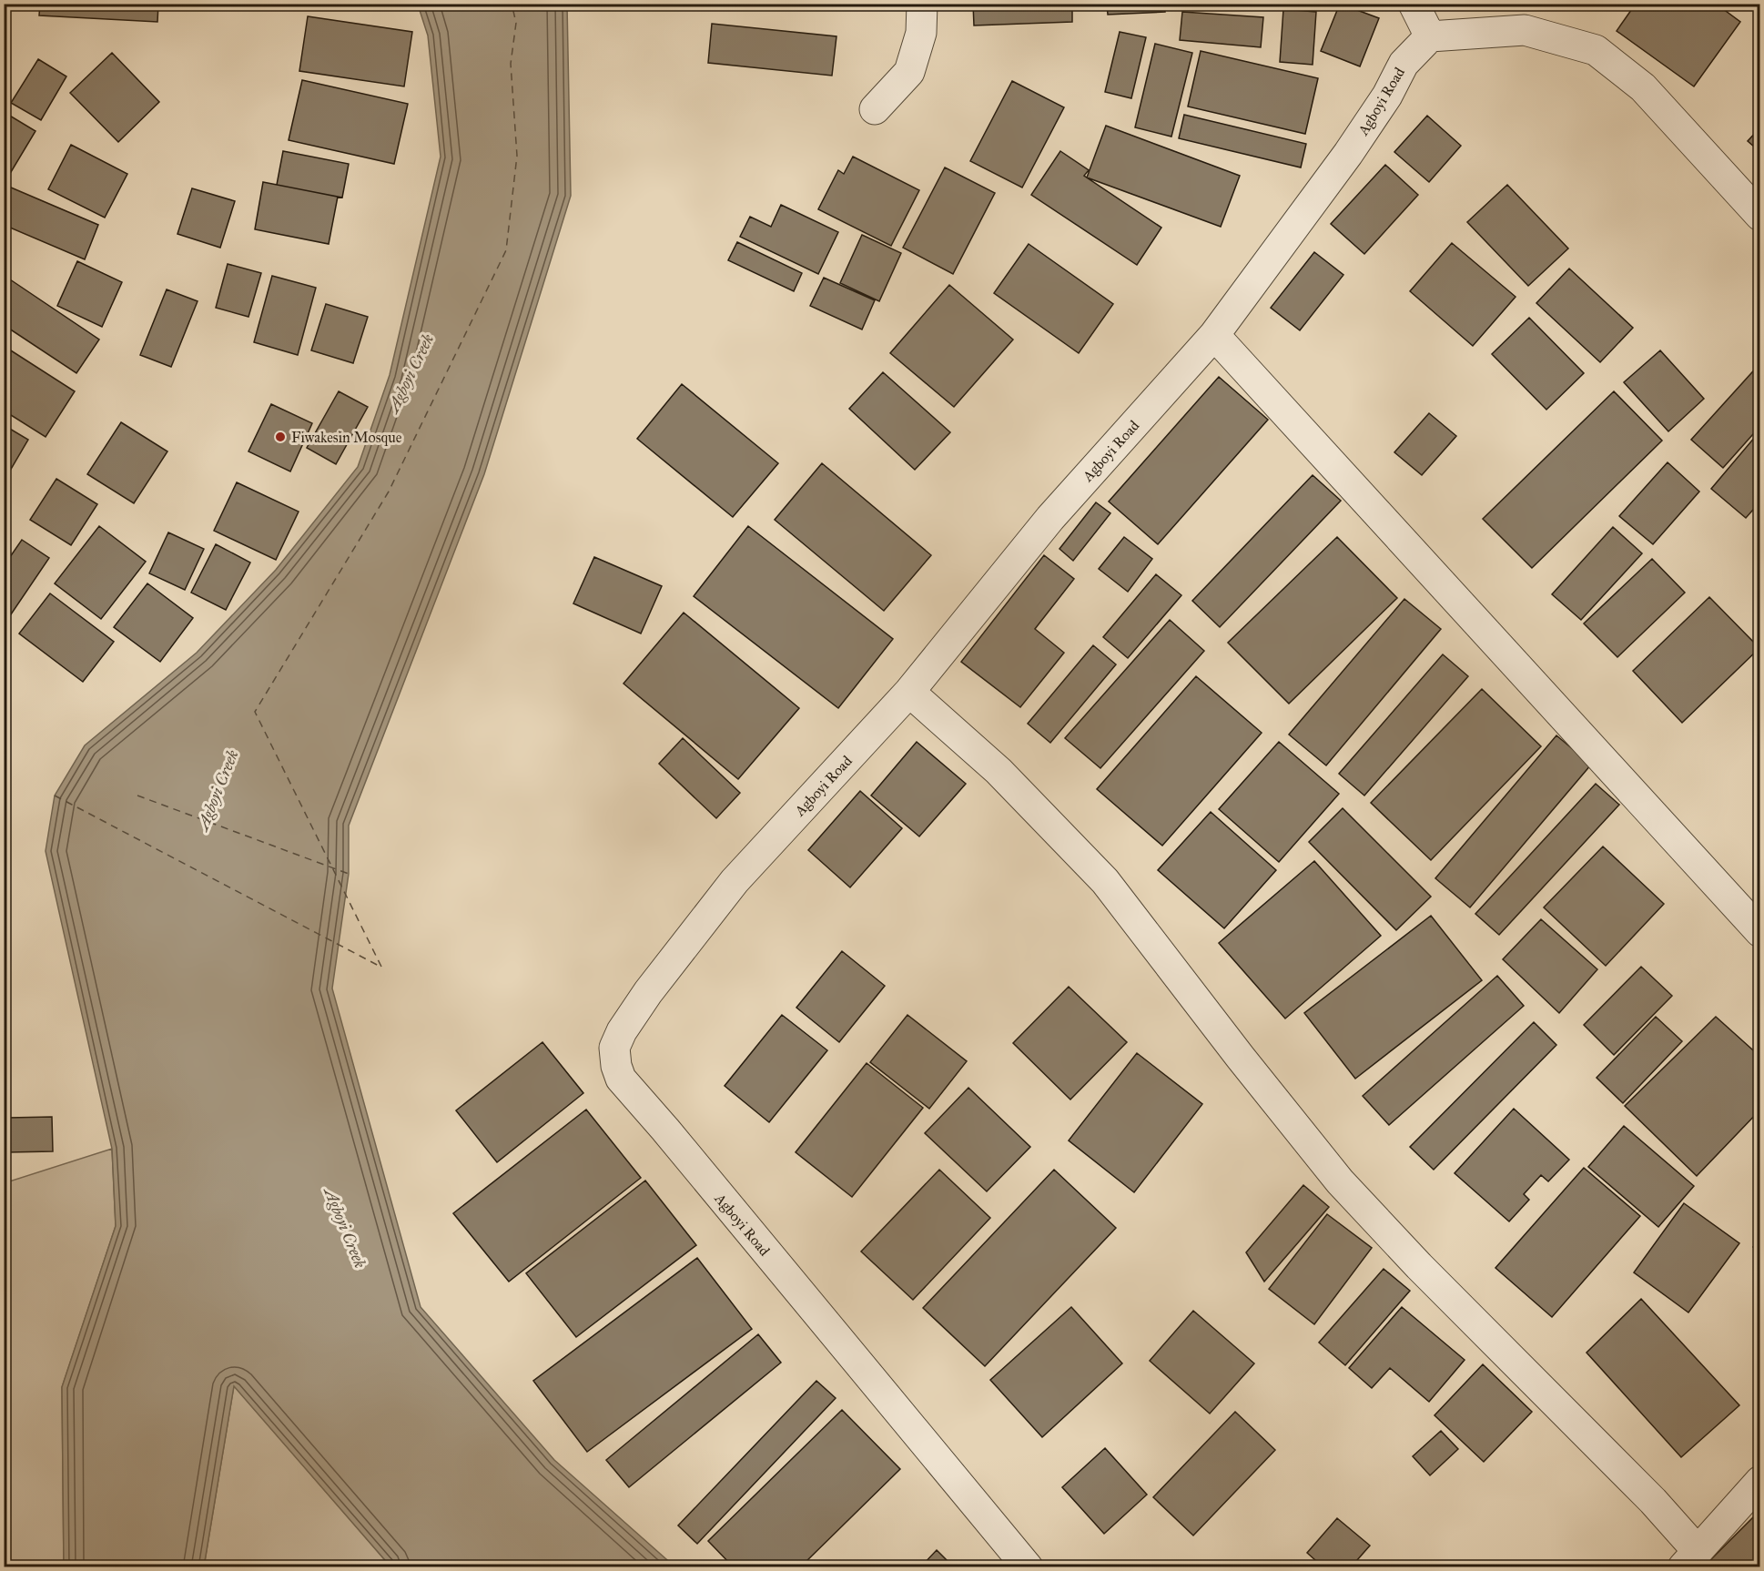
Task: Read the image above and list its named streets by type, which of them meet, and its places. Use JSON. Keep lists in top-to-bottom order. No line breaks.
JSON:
{"streets":{"street":["Agboyi Road"]},"water":["Agboyi Creek"],"places":["Fiwakesin Mosque"]}
